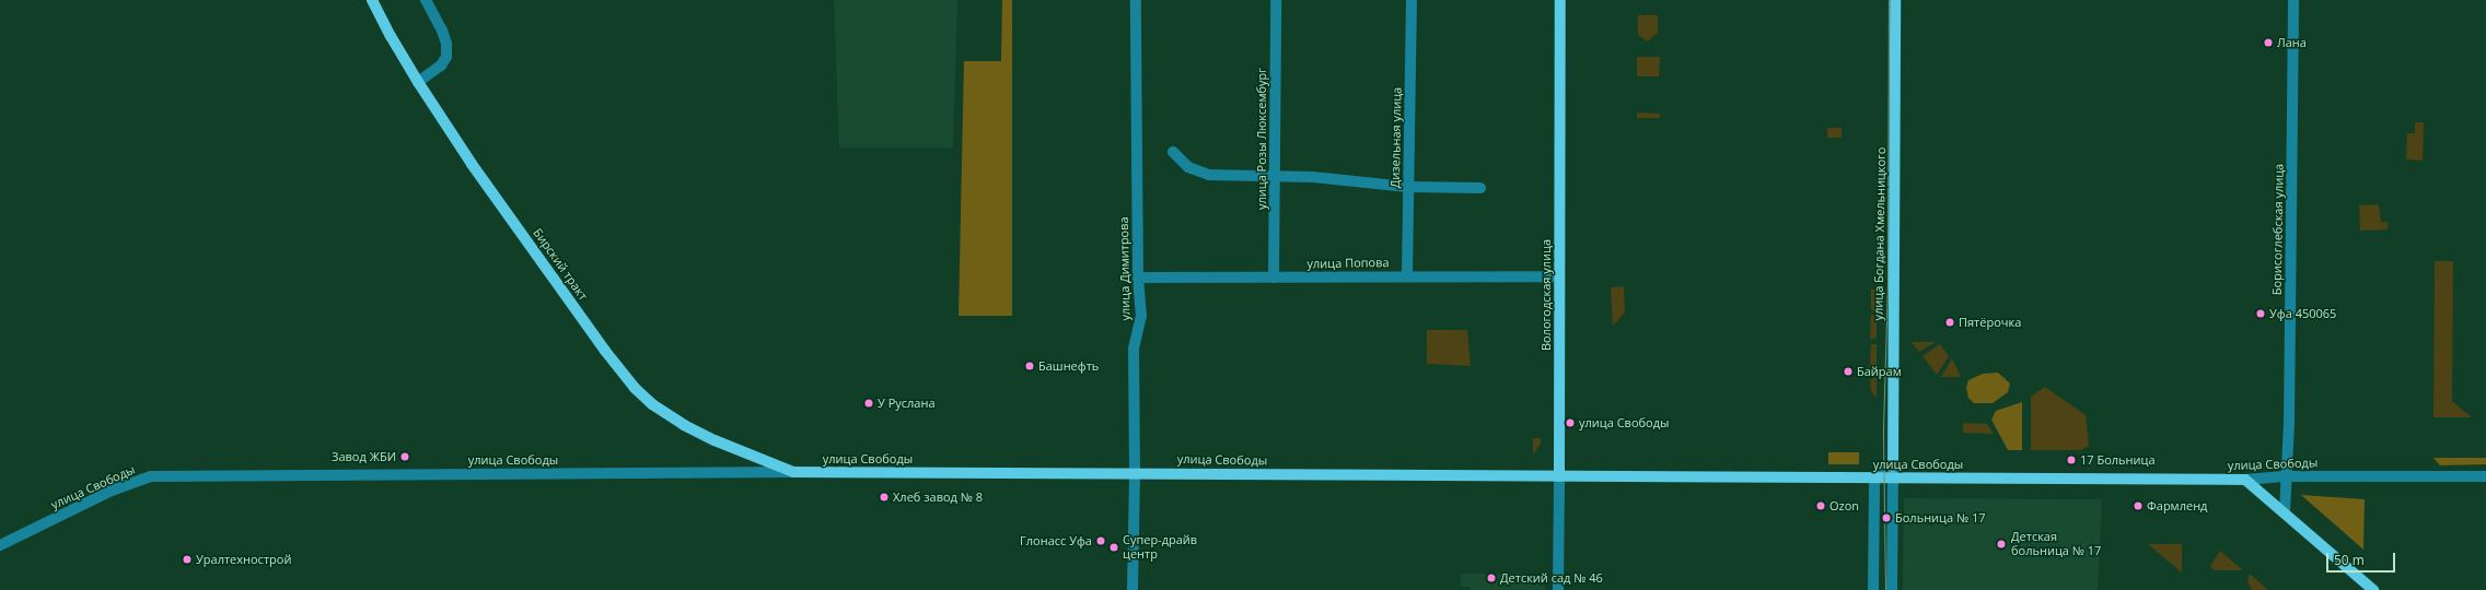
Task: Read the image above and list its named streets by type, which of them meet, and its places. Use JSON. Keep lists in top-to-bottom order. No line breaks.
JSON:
{"streets":{"main road":["улица Богдана Хмельницкого","Бирский тракт","Вологодская улица","улица Свободы"],"street":["Дизельная улица","улица Розы Люксембург","Борисоглебская улица","улица Попова","улица Димитрова"]},"crossings":[["Дизельная улица","улица Попова"],["улица Розы Люксембург","улица Попова"],["Борисоглебская улица","улица Свободы"],["улица Богдана Хмельницкого","улица Свободы"],["улица Попова","улица Димитрова"],["улица Попова","Вологодская улица"],["Бирский тракт","улица Свободы"],["улица Димитрова","улица Свободы"],["Вологодская улица","улица Свободы"]],"places":["Лана","Уфа 450065","Пятёрочка","Башнефть","Байрам","У Руслана","улица Свободы","Завод ЖБИ","17 Больница","Хлеб завод № 8","Ozon","Фармленд","Больница № 17","Глонасс Уфа","Детская больница № 17","Супер-драйв центр","Уралтехнострой","Детский сад № 46"],"scale_bar":"50 m"}
